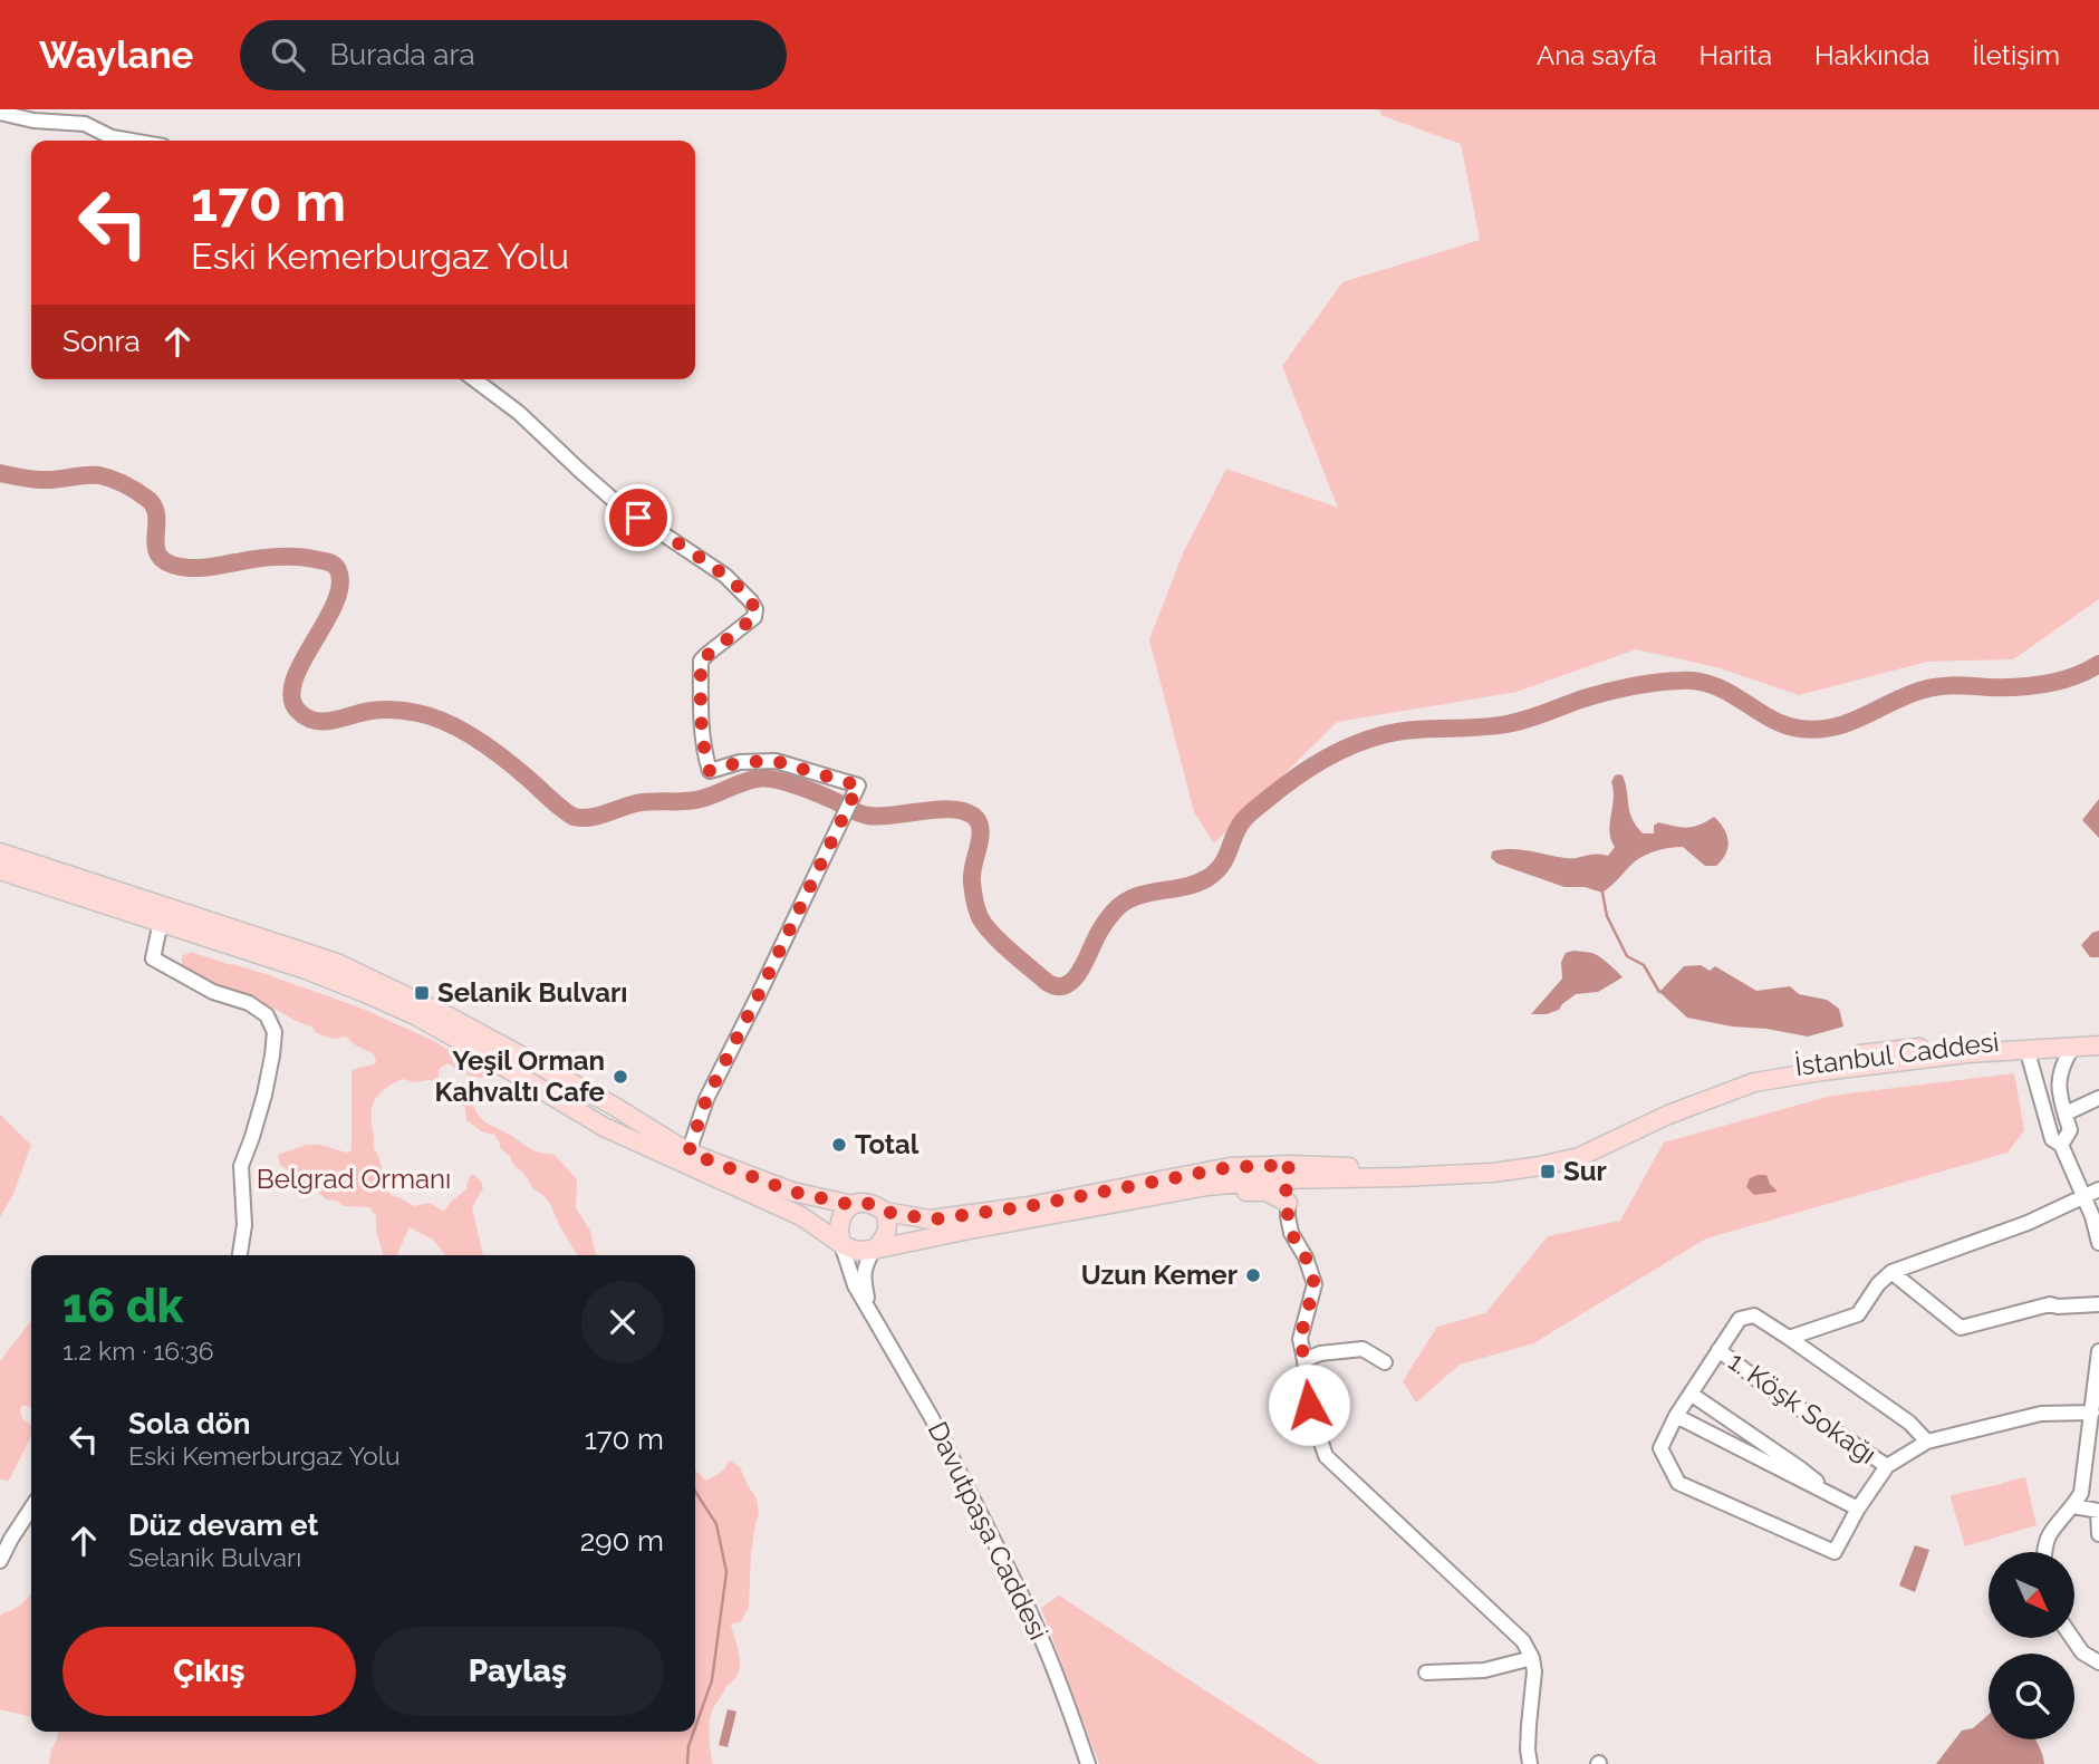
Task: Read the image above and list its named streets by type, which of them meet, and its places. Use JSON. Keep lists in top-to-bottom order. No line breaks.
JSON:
{"streets":{"main road":["İstanbul Caddesi"],"street":["1. Köşk Sokağı","Davutpaşa Caddesi"]},"parks":["Belgrad Ormanı"],"places":{"transit":["Selanik Bulvarı","Sur"],"other":["Yeşil Orman Kahvaltı Cafe","Total","Uzun Kemer"]},"north":"bottom right","page":{"header":"Waylane","search":"Burada ara","nav":["Ana sayfa","Harita","Hakkında","İletişim"],"turn":["170 m","Eski Kemerburgaz Yolu"],"then":"Sonra","heading":["16 dk","1.2 km · 16:36"],"list":[{"name":"Sola dön","note":"Eski Kemerburgaz Yolu","value":"170 m"},{"name":"Düz devam et","note":"Selanik Bulvarı","value":"290 m"}],"buttons":["Çıkış","Paylaş"]}}
